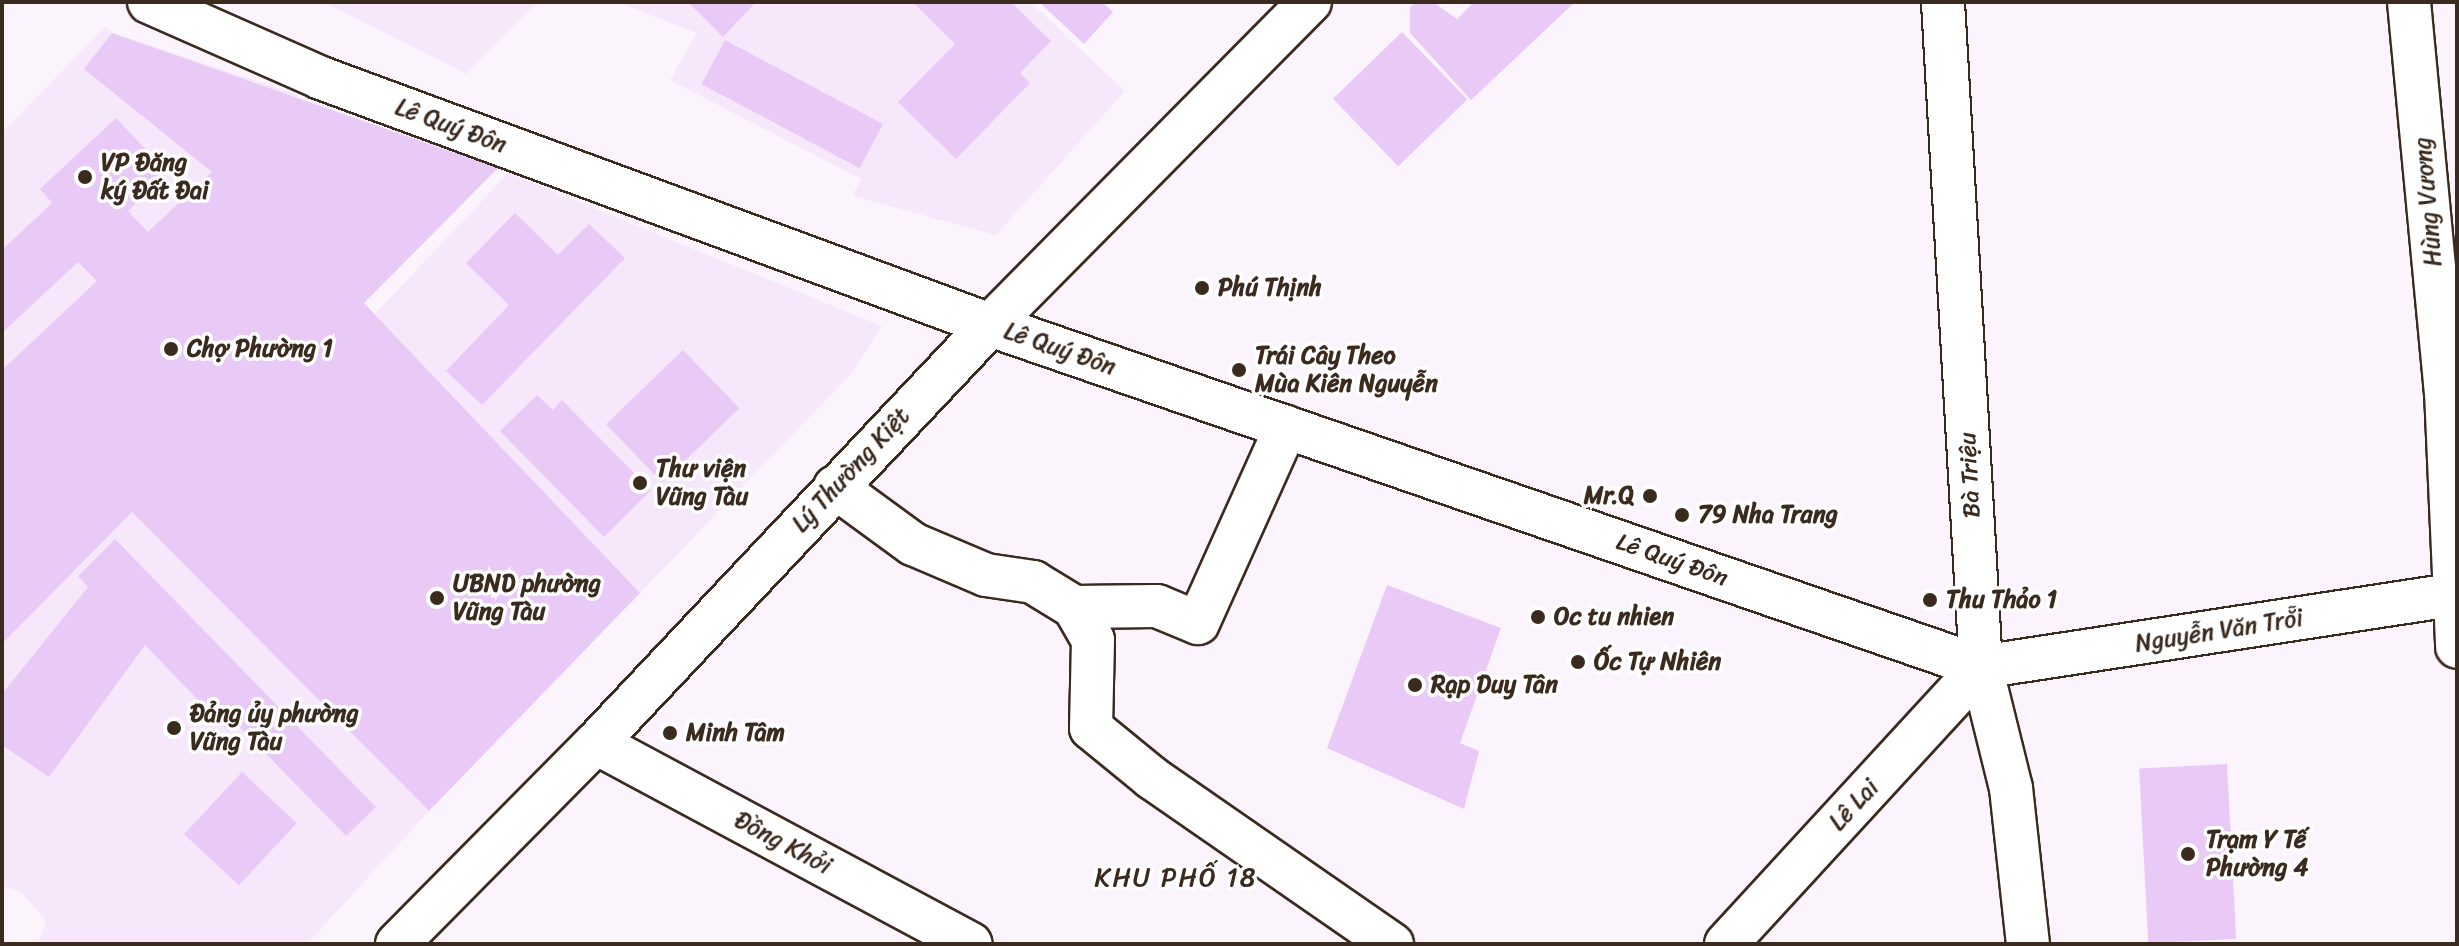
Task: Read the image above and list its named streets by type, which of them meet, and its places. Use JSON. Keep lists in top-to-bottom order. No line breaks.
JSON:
{"streets":{"street":["Lê Quý Đôn","Hùng Vương","Lý Thường Kiệt","Bà Triệu","Nguyễn Văn Trỗi","Lê Lai","Đồng Khởi"]},"crossings":[["Lê Quý Đôn","Lý Thường Kiệt"],["Lê Quý Đôn","Bà Triệu"],["Lê Quý Đôn","Nguyễn Văn Trỗi"],["Lê Quý Đôn","Lê Lai"],["Hùng Vương","Nguyễn Văn Trỗi"],["Lý Thường Kiệt","Đồng Khởi"],["Bà Triệu","Nguyễn Văn Trỗi"],["Bà Triệu","Lê Lai"],["Nguyễn Văn Trỗi","Lê Lai"]],"districts":["KHU PHỐ 18"],"places":["VP Đăng ký Đất Đai","Phú Thịnh","Chợ Phường 1","Trái Cây Theo Mùa Kiên Nguyễn","Thư viện Vũng Tàu","Mr.Q","79 Nha Trang","UBND phường Vũng Tàu","Thu Thảo 1","Oc tu nhien","Ốc Tự Nhiên","Rạp Duy Tân","Đảng ủy phường Vũng Tàu","Minh Tâm","Trạm Y Tế Phường 4"]}
